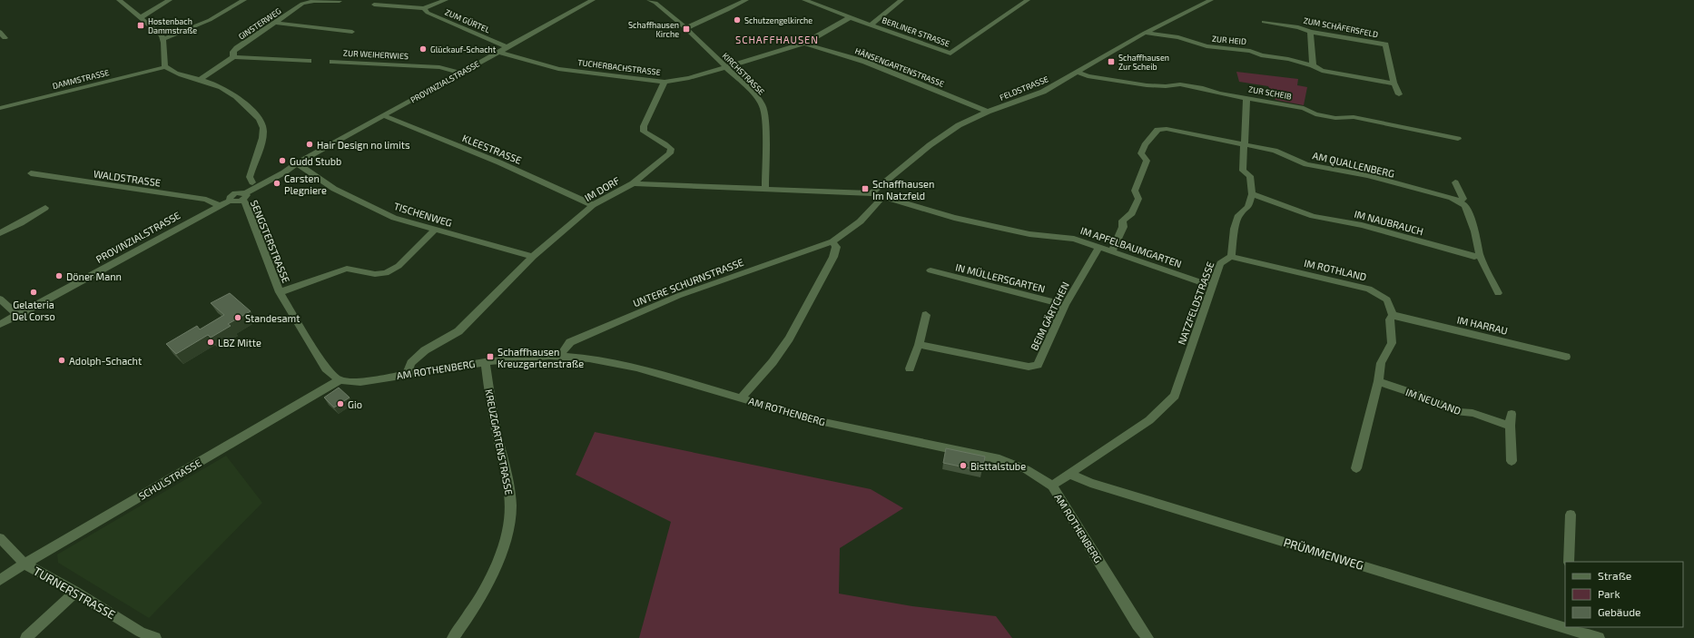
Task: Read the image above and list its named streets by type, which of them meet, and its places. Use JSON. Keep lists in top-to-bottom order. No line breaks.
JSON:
{"streets":{"street":["ZUM GÜRTEL","GINSTERWEG","ZUM SCHÄFERSFELD","BERLINER STRASSE","ZUR HEID","ZUR WEIHERWIES","TUCHERBACHSTRASSE","HÄNSENGARTENSTRASSE","KIRCHSTRASSE","DAMMSTRASSE","PROVINZIALSTRASSE","FELDSTRASSE","ZUR SCHEIB","KLEESTRASSE","AM QUALLENBERG","WALDSTRASSE","IM DORF","TISCHENWEG","IM NAUBRAUCH","SENGSTERSTRASSE","IM APFELBAUMGARTEN","IM ROTHLAND","IN MÜLLERSGARTEN","UNTERE SCHURNSTRASSE","NATZFELDSTRASSE","BEIM GÄRTCHEN","IM HARRAU","AM ROTHENBERG","IM NEULAND","KREUZGARTENSTRASSE","SCHULSTRASSE","PRÜMMENWEG","TURNERSTRASSE"]},"crossings":[["ZUM GÜRTEL","PROVINZIALSTRASSE"],["ZUM SCHÄFERSFELD","ZUR HEID"],["ZUR HEID","FELDSTRASSE"],["ZUR WEIHERWIES","PROVINZIALSTRASSE"],["TUCHERBACHSTRASSE","PROVINZIALSTRASSE"],["TUCHERBACHSTRASSE","IM DORF"],["HÄNSENGARTENSTRASSE","FELDSTRASSE"],["KIRCHSTRASSE","IM DORF"],["PROVINZIALSTRASSE","KLEESTRASSE"],["PROVINZIALSTRASSE","WALDSTRASSE"],["PROVINZIALSTRASSE","TISCHENWEG"],["PROVINZIALSTRASSE","SENGSTERSTRASSE"],["FELDSTRASSE","ZUR SCHEIB"],["FELDSTRASSE","IM DORF"],["KLEESTRASSE","IM DORF"],["AM QUALLENBERG","IM NAUBRAUCH"],["AM QUALLENBERG","IM APFELBAUMGARTEN"],["IM DORF","TISCHENWEG"],["IM DORF","IM APFELBAUMGARTEN"],["IM DORF","UNTERE SCHURNSTRASSE"],["IM DORF","AM ROTHENBERG"],["SENGSTERSTRASSE","AM ROTHENBERG"],["SENGSTERSTRASSE","SCHULSTRASSE"],["IM APFELBAUMGARTEN","NATZFELDSTRASSE"],["IM APFELBAUMGARTEN","BEIM GÄRTCHEN"],["IM ROTHLAND","NATZFELDSTRASSE"],["IM ROTHLAND","IM HARRAU"],["IM ROTHLAND","IM NEULAND"],["IN MÜLLERSGARTEN","BEIM GÄRTCHEN"],["UNTERE SCHURNSTRASSE","AM ROTHENBERG"],["NATZFELDSTRASSE","PRÜMMENWEG"],["AM ROTHENBERG","KREUZGARTENSTRASSE"],["AM ROTHENBERG","SCHULSTRASSE"],["SCHULSTRASSE","TURNERSTRASSE"]],"districts":["SCHAFFHAUSEN"],"places":{"other":["Schutzengelkirche","Glückauf-Schacht","Hair Design no limits","Gudd Stubb","Carsten Plegniere","Döner Mann","Gelateria Del Corso","Standesamt","LBZ Mitte","Adolph-Schacht","Gio","Bisttalstube"],"transit":["Hostenbach Dammstraße","Schaffhausen Kirche","Schaffhausen Zur Scheib","Schaffhausen Im Natzfeld","Schaffhausen Kreuzgartenstraße"]},"legend":["Straße","Park","Gebäude"]}
